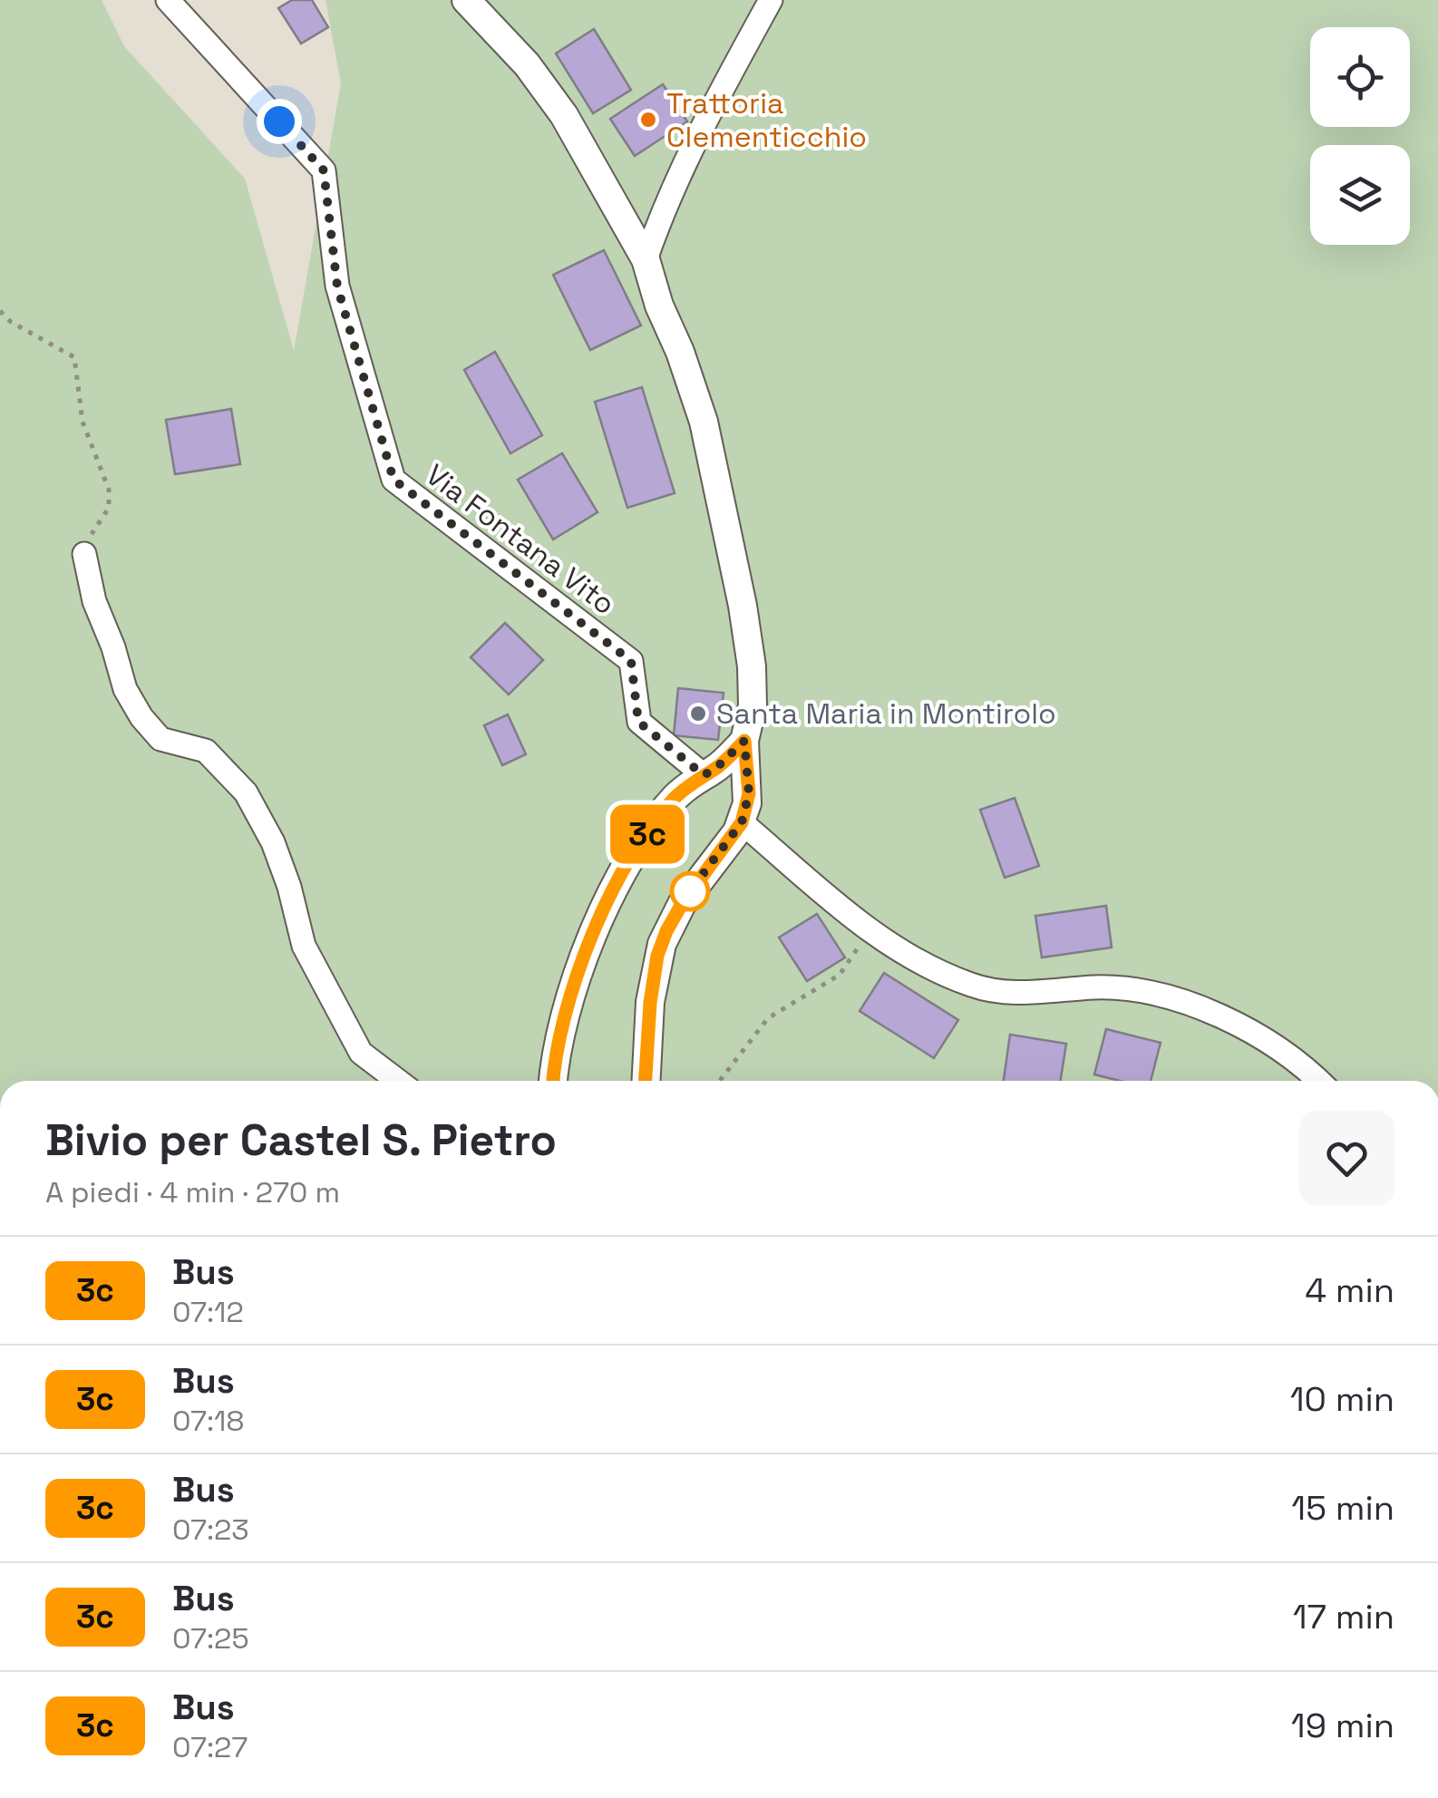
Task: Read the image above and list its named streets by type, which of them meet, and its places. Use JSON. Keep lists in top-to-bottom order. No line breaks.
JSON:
{"streets":{"street":["Via Fontana Vito"]},"places":["Trattoria Clementicchio","Santa Maria in Montirolo"],"lines":["bus line 3c"],"page":{"on_map":"3c","heading":["Bivio per Castel S. Pietro","A piedi · 4 min · 270 m"],"list":[{"mark":"3c","name":"Bus","note":"07:12","value":"4 min"},{"mark":"3c","name":"Bus","note":"07:18","value":"10 min"},{"mark":"3c","name":"Bus","note":"07:23","value":"15 min"},{"mark":"3c","name":"Bus","note":"07:25","value":"17 min"},{"mark":"3c","name":"Bus","note":"07:27","value":"19 min"}]}}
